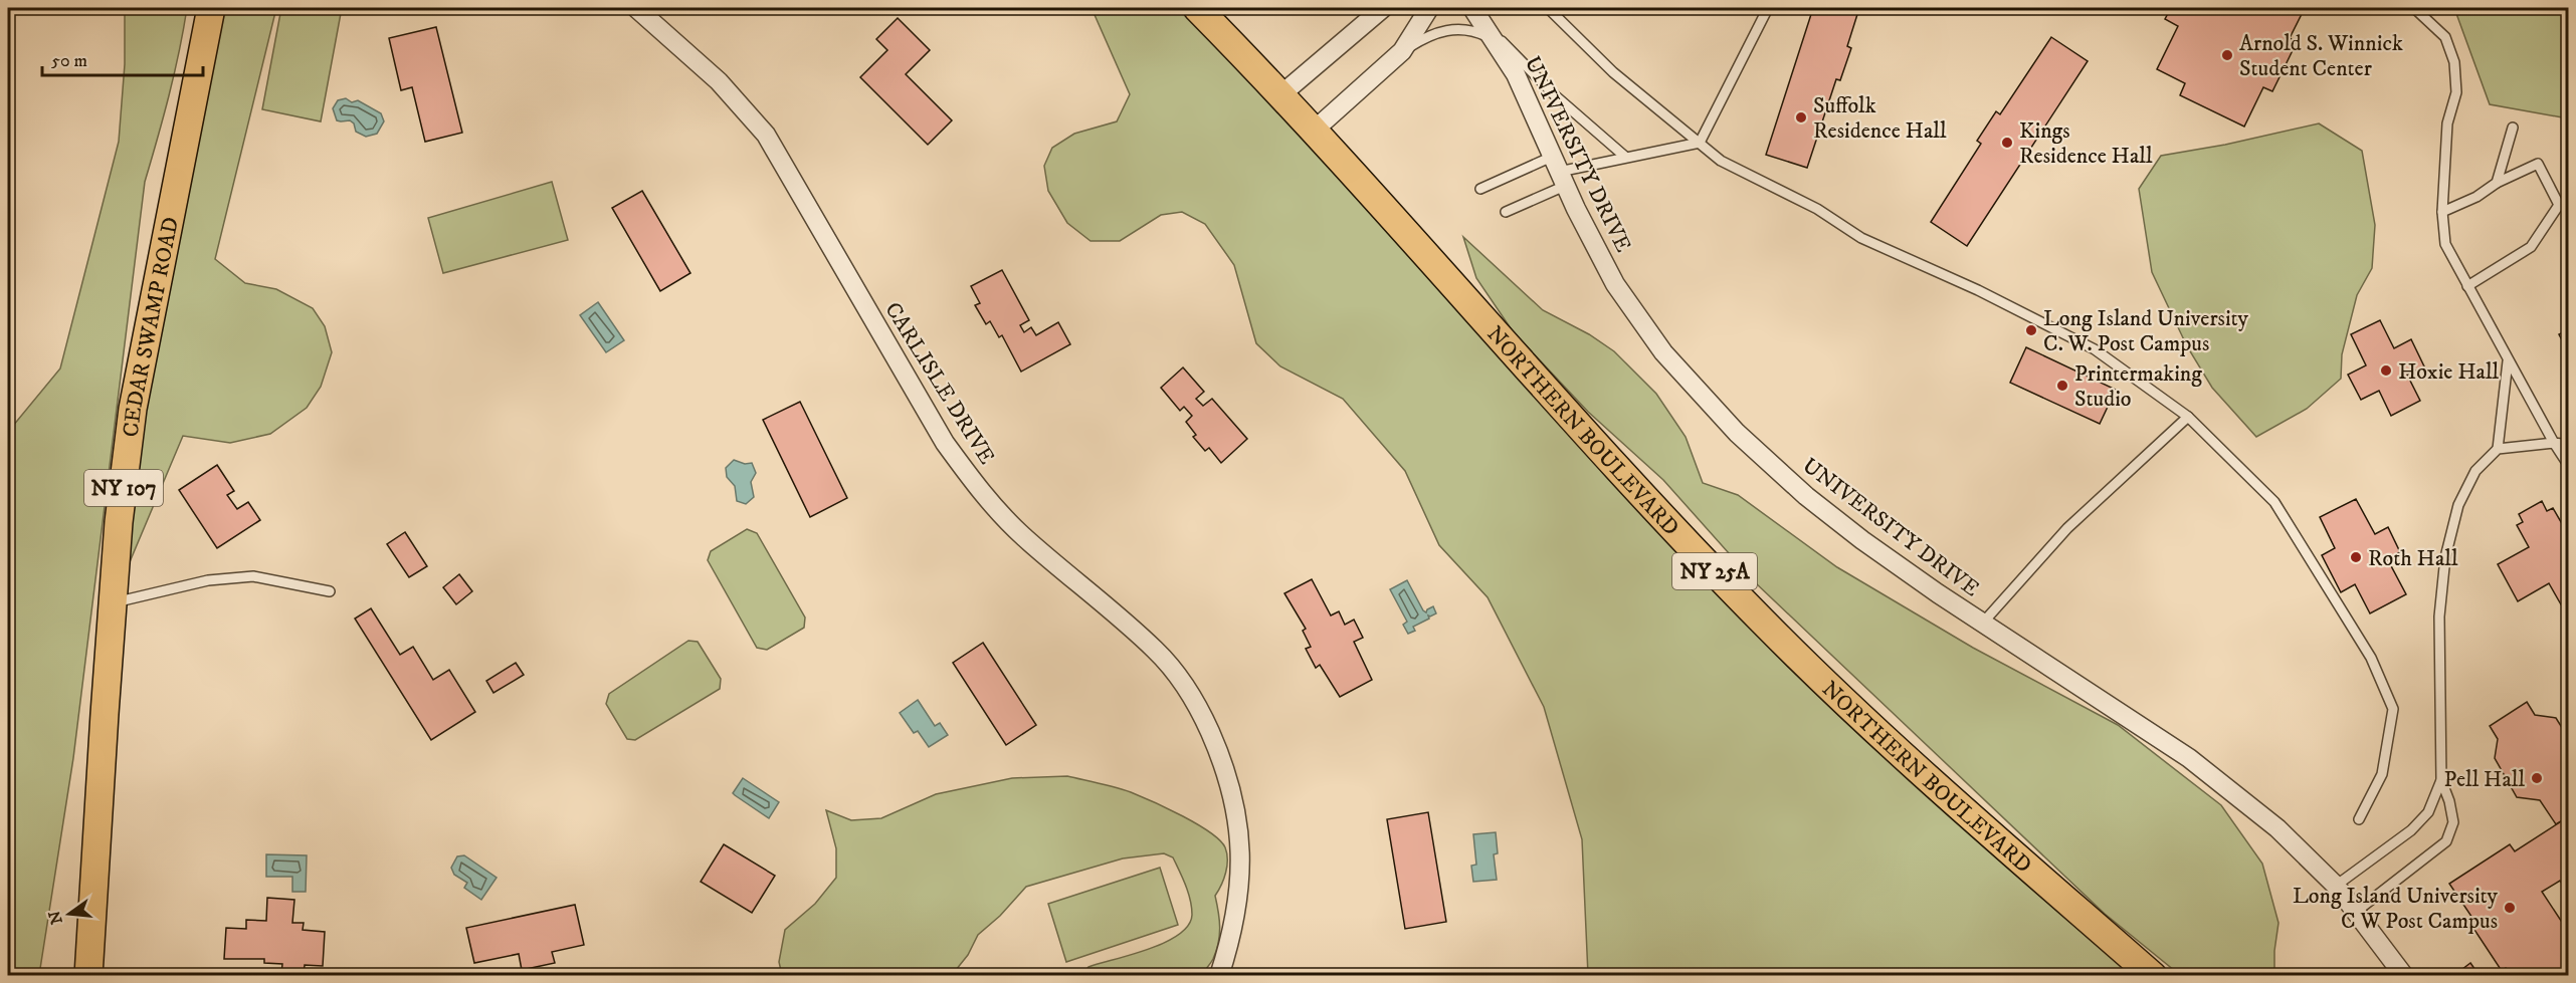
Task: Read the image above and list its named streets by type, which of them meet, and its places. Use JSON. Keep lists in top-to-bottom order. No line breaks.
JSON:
{"streets":{"main road":["CEDAR SWAMP ROAD","NORTHERN BOULEVARD","NY 107","NY 25A"],"street":["UNIVERSITY DRIVE","CARLISLE DRIVE"]},"places":["Arnold S. Winnick Student Center","Suffolk Residence Hall","Kings Residence Hall","Long Island University C. W. Post Campus","Hoxie Hall","Printermaking Studio","Roth Hall","Pell Hall","Long Island University C W Post Campus"],"scale_bar":"50 m","north":"left"}
